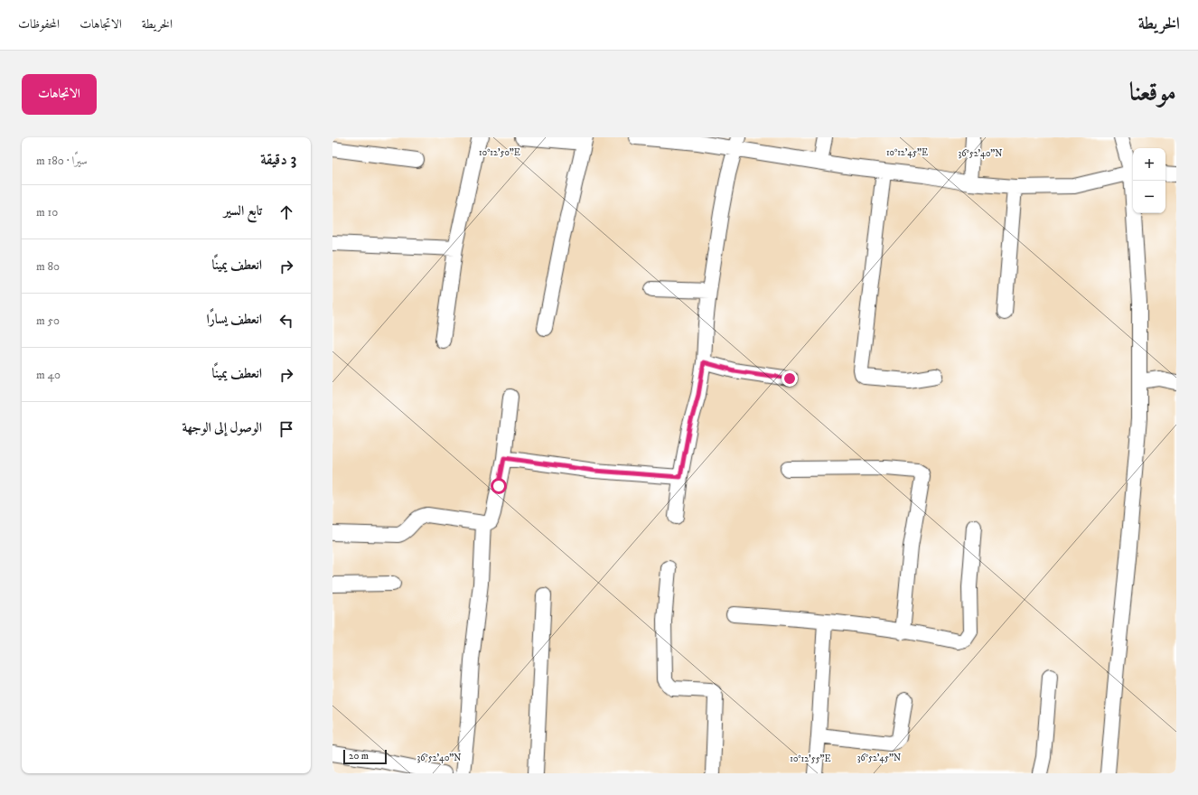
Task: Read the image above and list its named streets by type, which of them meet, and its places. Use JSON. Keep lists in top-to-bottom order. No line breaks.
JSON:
{"scale_bar":"20 m","page":{"header":"الخريطة","nav":["الخريطة","الاتجاهات","المحفوظات"],"title":"موقعنا","buttons":"الاتجاهات","heading":["3 دقيقة","سيرًا · 180 m"],"map_buttons":["+","−"],"list":[["تابع السير","10 m"],["انعطف يمينًا","80 m"],["انعطف يسارًا","50 m"],["انعطف يمينًا","40 m"],"الوصول إلى الوجهة"],"scale":"20 m"},"coordinates":["10°12'50\"E","10°12'45\"E","36°52'40\"N","36°52'45\"N","10°12'55\"E"]}
